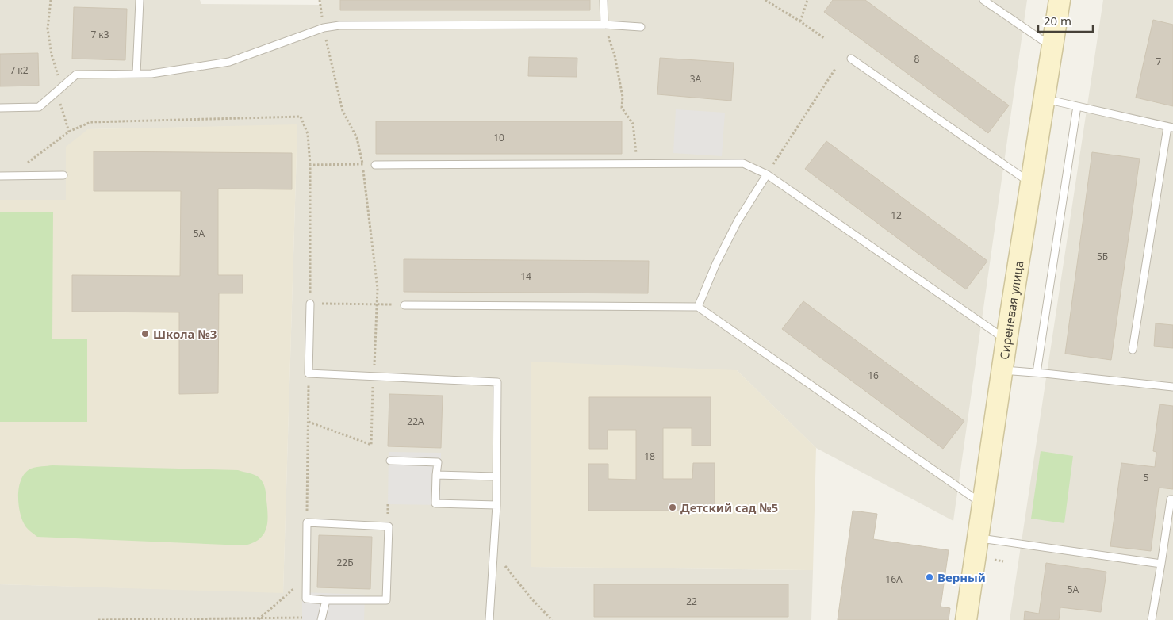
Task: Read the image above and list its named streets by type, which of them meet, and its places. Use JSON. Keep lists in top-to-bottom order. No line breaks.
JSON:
{"streets":{"street":["Сиреневая улица"]},"places":["Школа №3","Детский сад №5","Верный"],"house_numbers":["7 к3","8","7","7 к2","3А","10","12","5А","5Б","14","16","22А","18","5","22Б","16А","5А","22"],"scale_bar":"20 m"}
